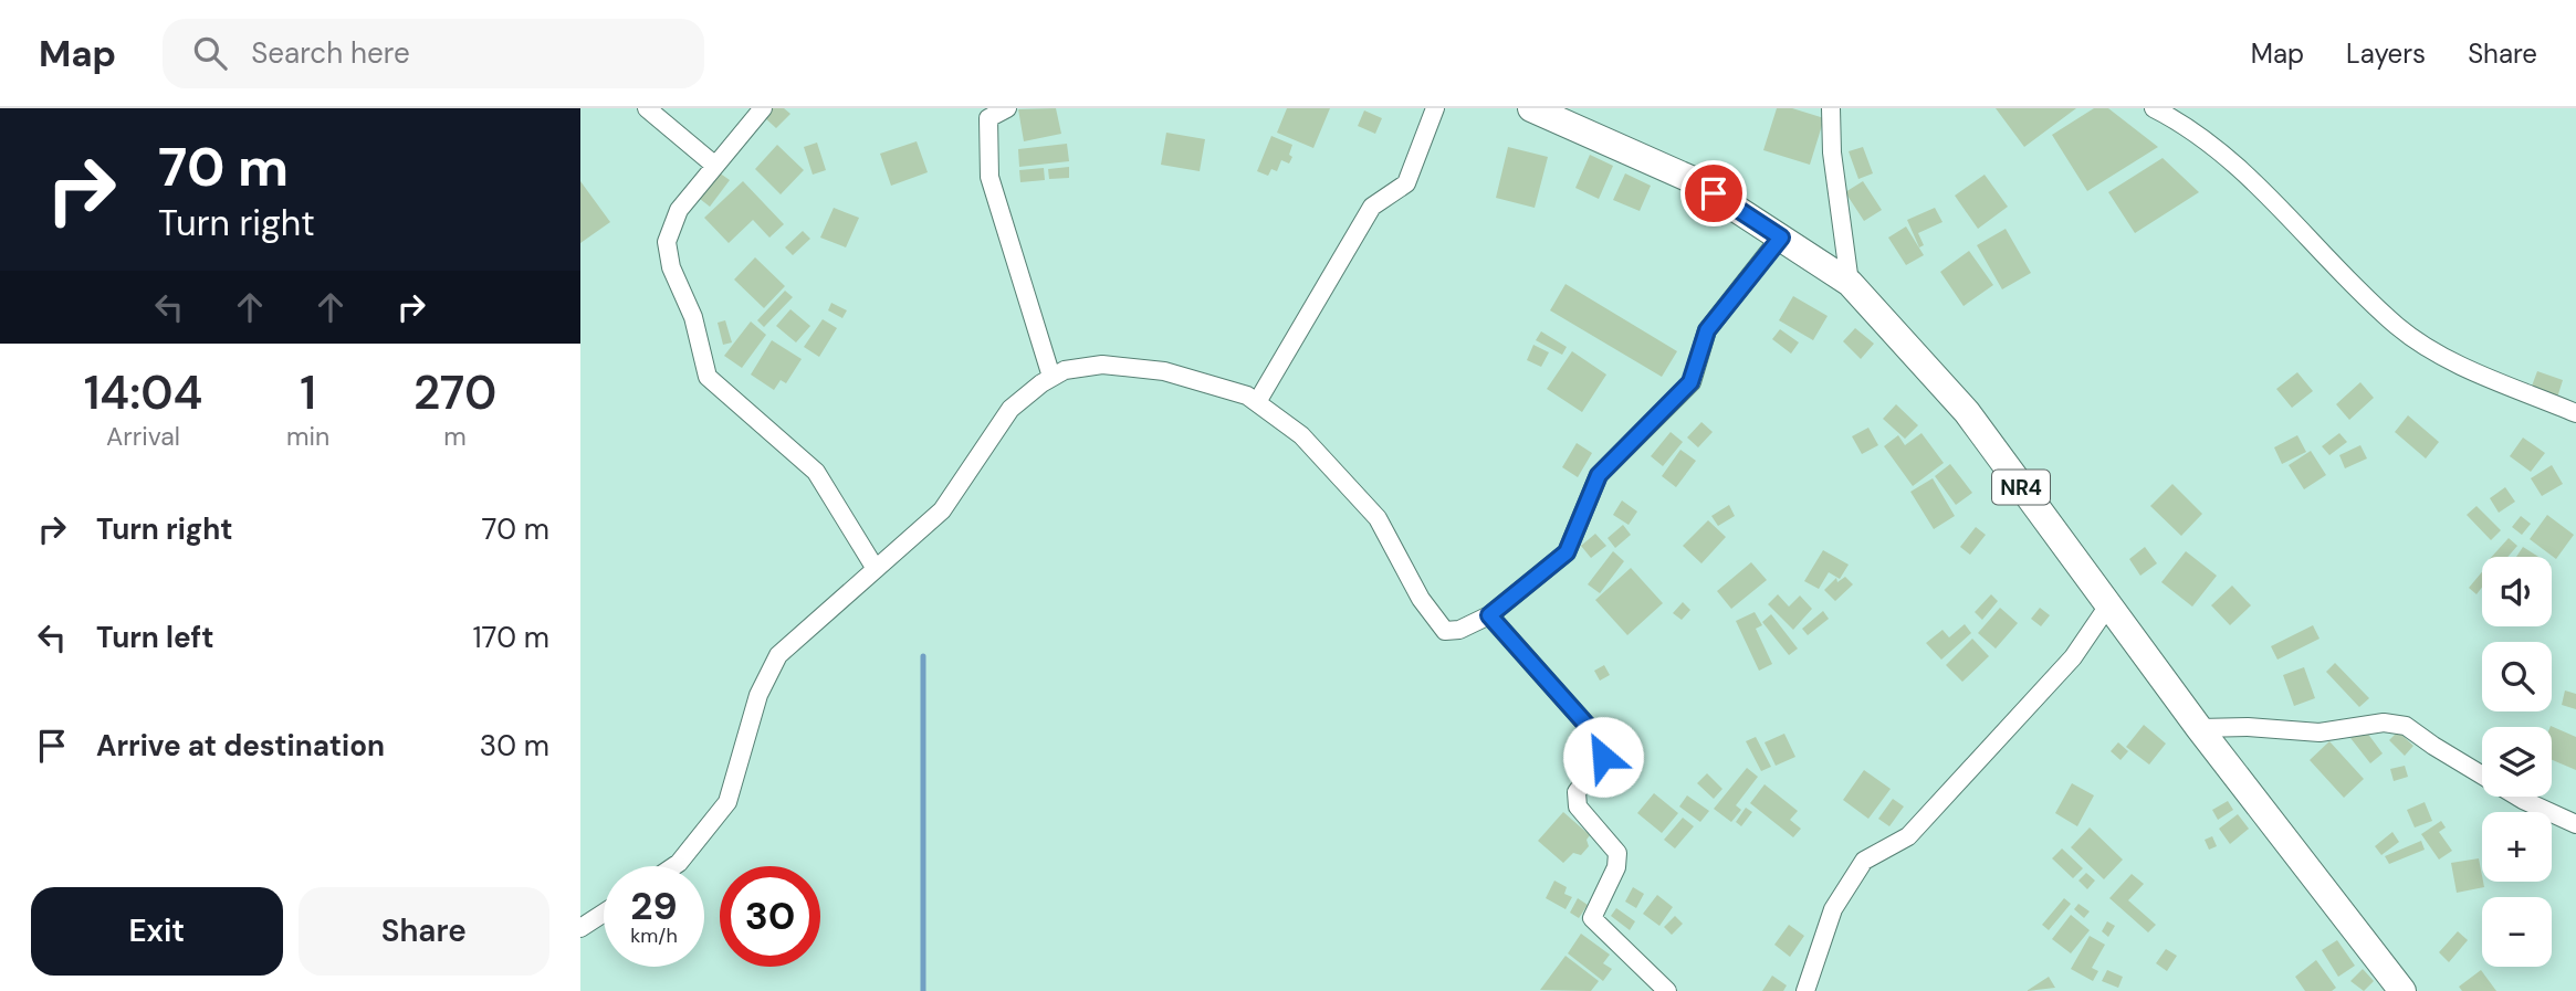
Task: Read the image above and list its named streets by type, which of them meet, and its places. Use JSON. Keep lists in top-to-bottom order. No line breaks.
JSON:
{"streets":{"highway":["NR4"]},"page":{"header":"Map","search":"Search here","nav":["Map","Layers","Share"],"turn":["70 m","Turn right"],"eta":["14:04","Arrival","1","min","270","m"],"list":[{"name":"Turn right","value":"70 m"},{"name":"Turn left","value":"170 m"},{"name":"Arrive at destination","value":"30 m"}],"map_buttons":["+","−"],"speed":"29 km/h","limit":"30","buttons":["Exit","Share"]}}
